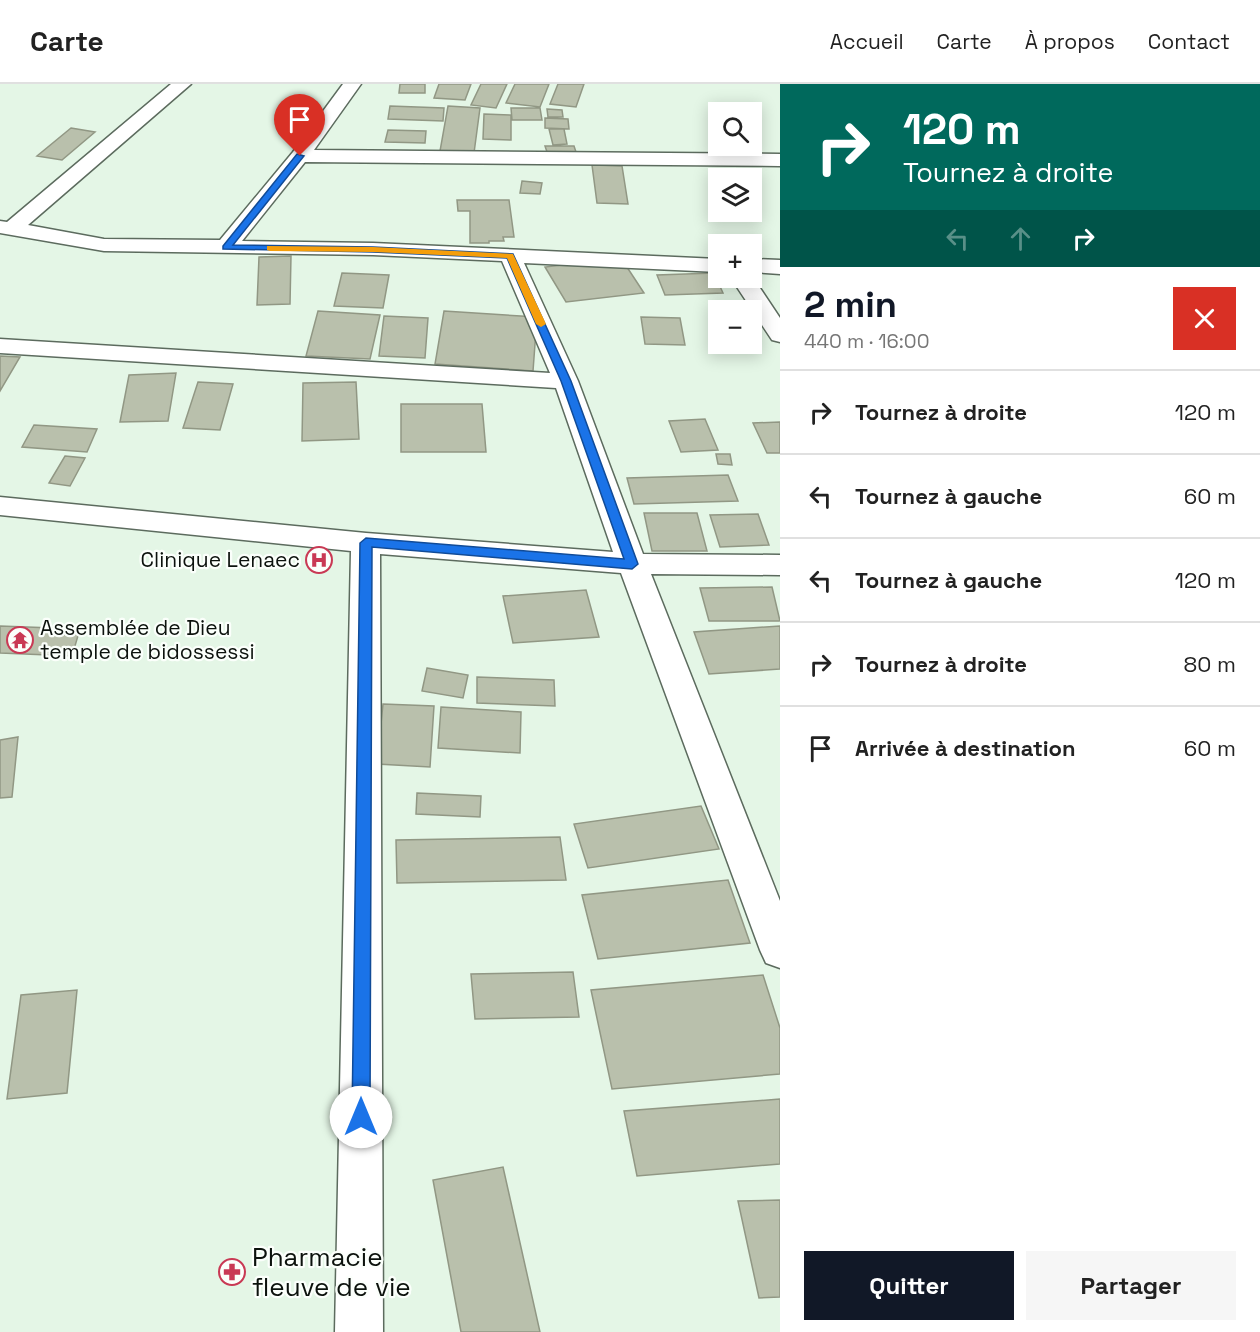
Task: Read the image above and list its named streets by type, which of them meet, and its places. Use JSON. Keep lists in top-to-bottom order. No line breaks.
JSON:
{"places":{"hospital":["Clinique Lenaec"],"temple":["Assemblée de Dieu temple de bidossessi"],"pharmacy":["Pharmacie fleuve de vie"]},"page":{"header":"Carte","nav":["Accueil","Carte","À propos","Contact"],"turn":["120 m","Tournez à droite"],"map_buttons":["+","−"],"heading":["2 min","440 m · 16:00"],"list":[{"name":"Tournez à droite","value":"120 m"},{"name":"Tournez à gauche","value":"60 m"},{"name":"Tournez à gauche","value":"120 m"},{"name":"Tournez à droite","value":"80 m"},{"name":"Arrivée à destination","value":"60 m"}],"buttons":["Quitter","Partager"]}}
